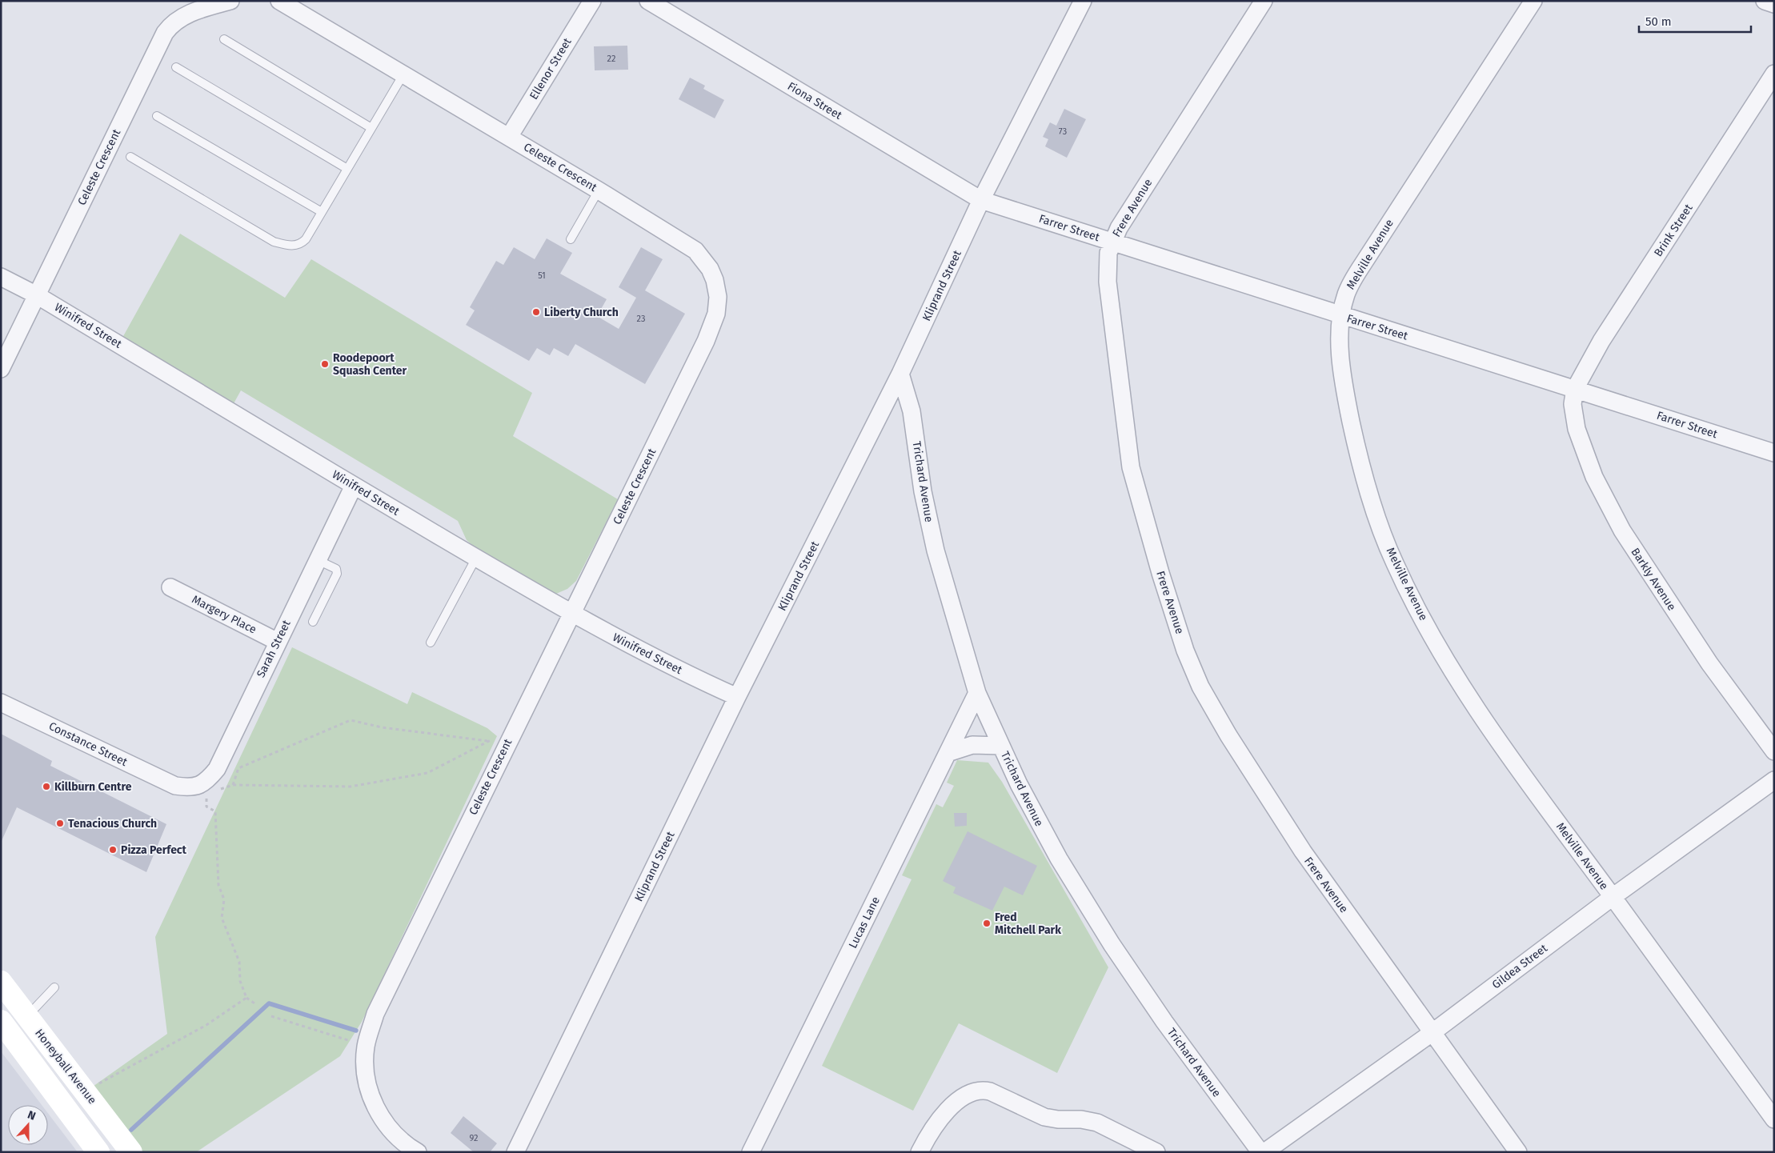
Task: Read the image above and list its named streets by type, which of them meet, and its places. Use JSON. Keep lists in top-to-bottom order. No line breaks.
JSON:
{"streets":{"street":["Ellenor Street","Fiona Street","Celeste Crescent","Frere Avenue","Farrer Street","Brink Street","Melville Avenue","Kliprand Street","Winifred Street","Trichard Avenue","Barkly Avenue","Margery Place","Sarah Street","Constance Street","Lucas Lane","Gildea Street","Honeyball Avenue"]},"crossings":[["Ellenor Street","Celeste Crescent"],["Fiona Street","Farrer Street"],["Fiona Street","Kliprand Street"],["Celeste Crescent","Winifred Street"],["Frere Avenue","Farrer Street"],["Frere Avenue","Gildea Street"],["Farrer Street","Brink Street"],["Farrer Street","Melville Avenue"],["Farrer Street","Kliprand Street"],["Farrer Street","Barkly Avenue"],["Brink Street","Barkly Avenue"],["Melville Avenue","Gildea Street"],["Kliprand Street","Winifred Street"],["Kliprand Street","Trichard Avenue"],["Winifred Street","Sarah Street"],["Trichard Avenue","Lucas Lane"],["Margery Place","Sarah Street"],["Sarah Street","Constance Street"]],"places":["Liberty Church","Roodepoort Squash Center","Killburn Centre","Tenacious Church","Pizza Perfect","Fred Mitchell Park"],"house_numbers":["22","73","51","23","92"],"scale_bar":"50 m","north":"top"}
